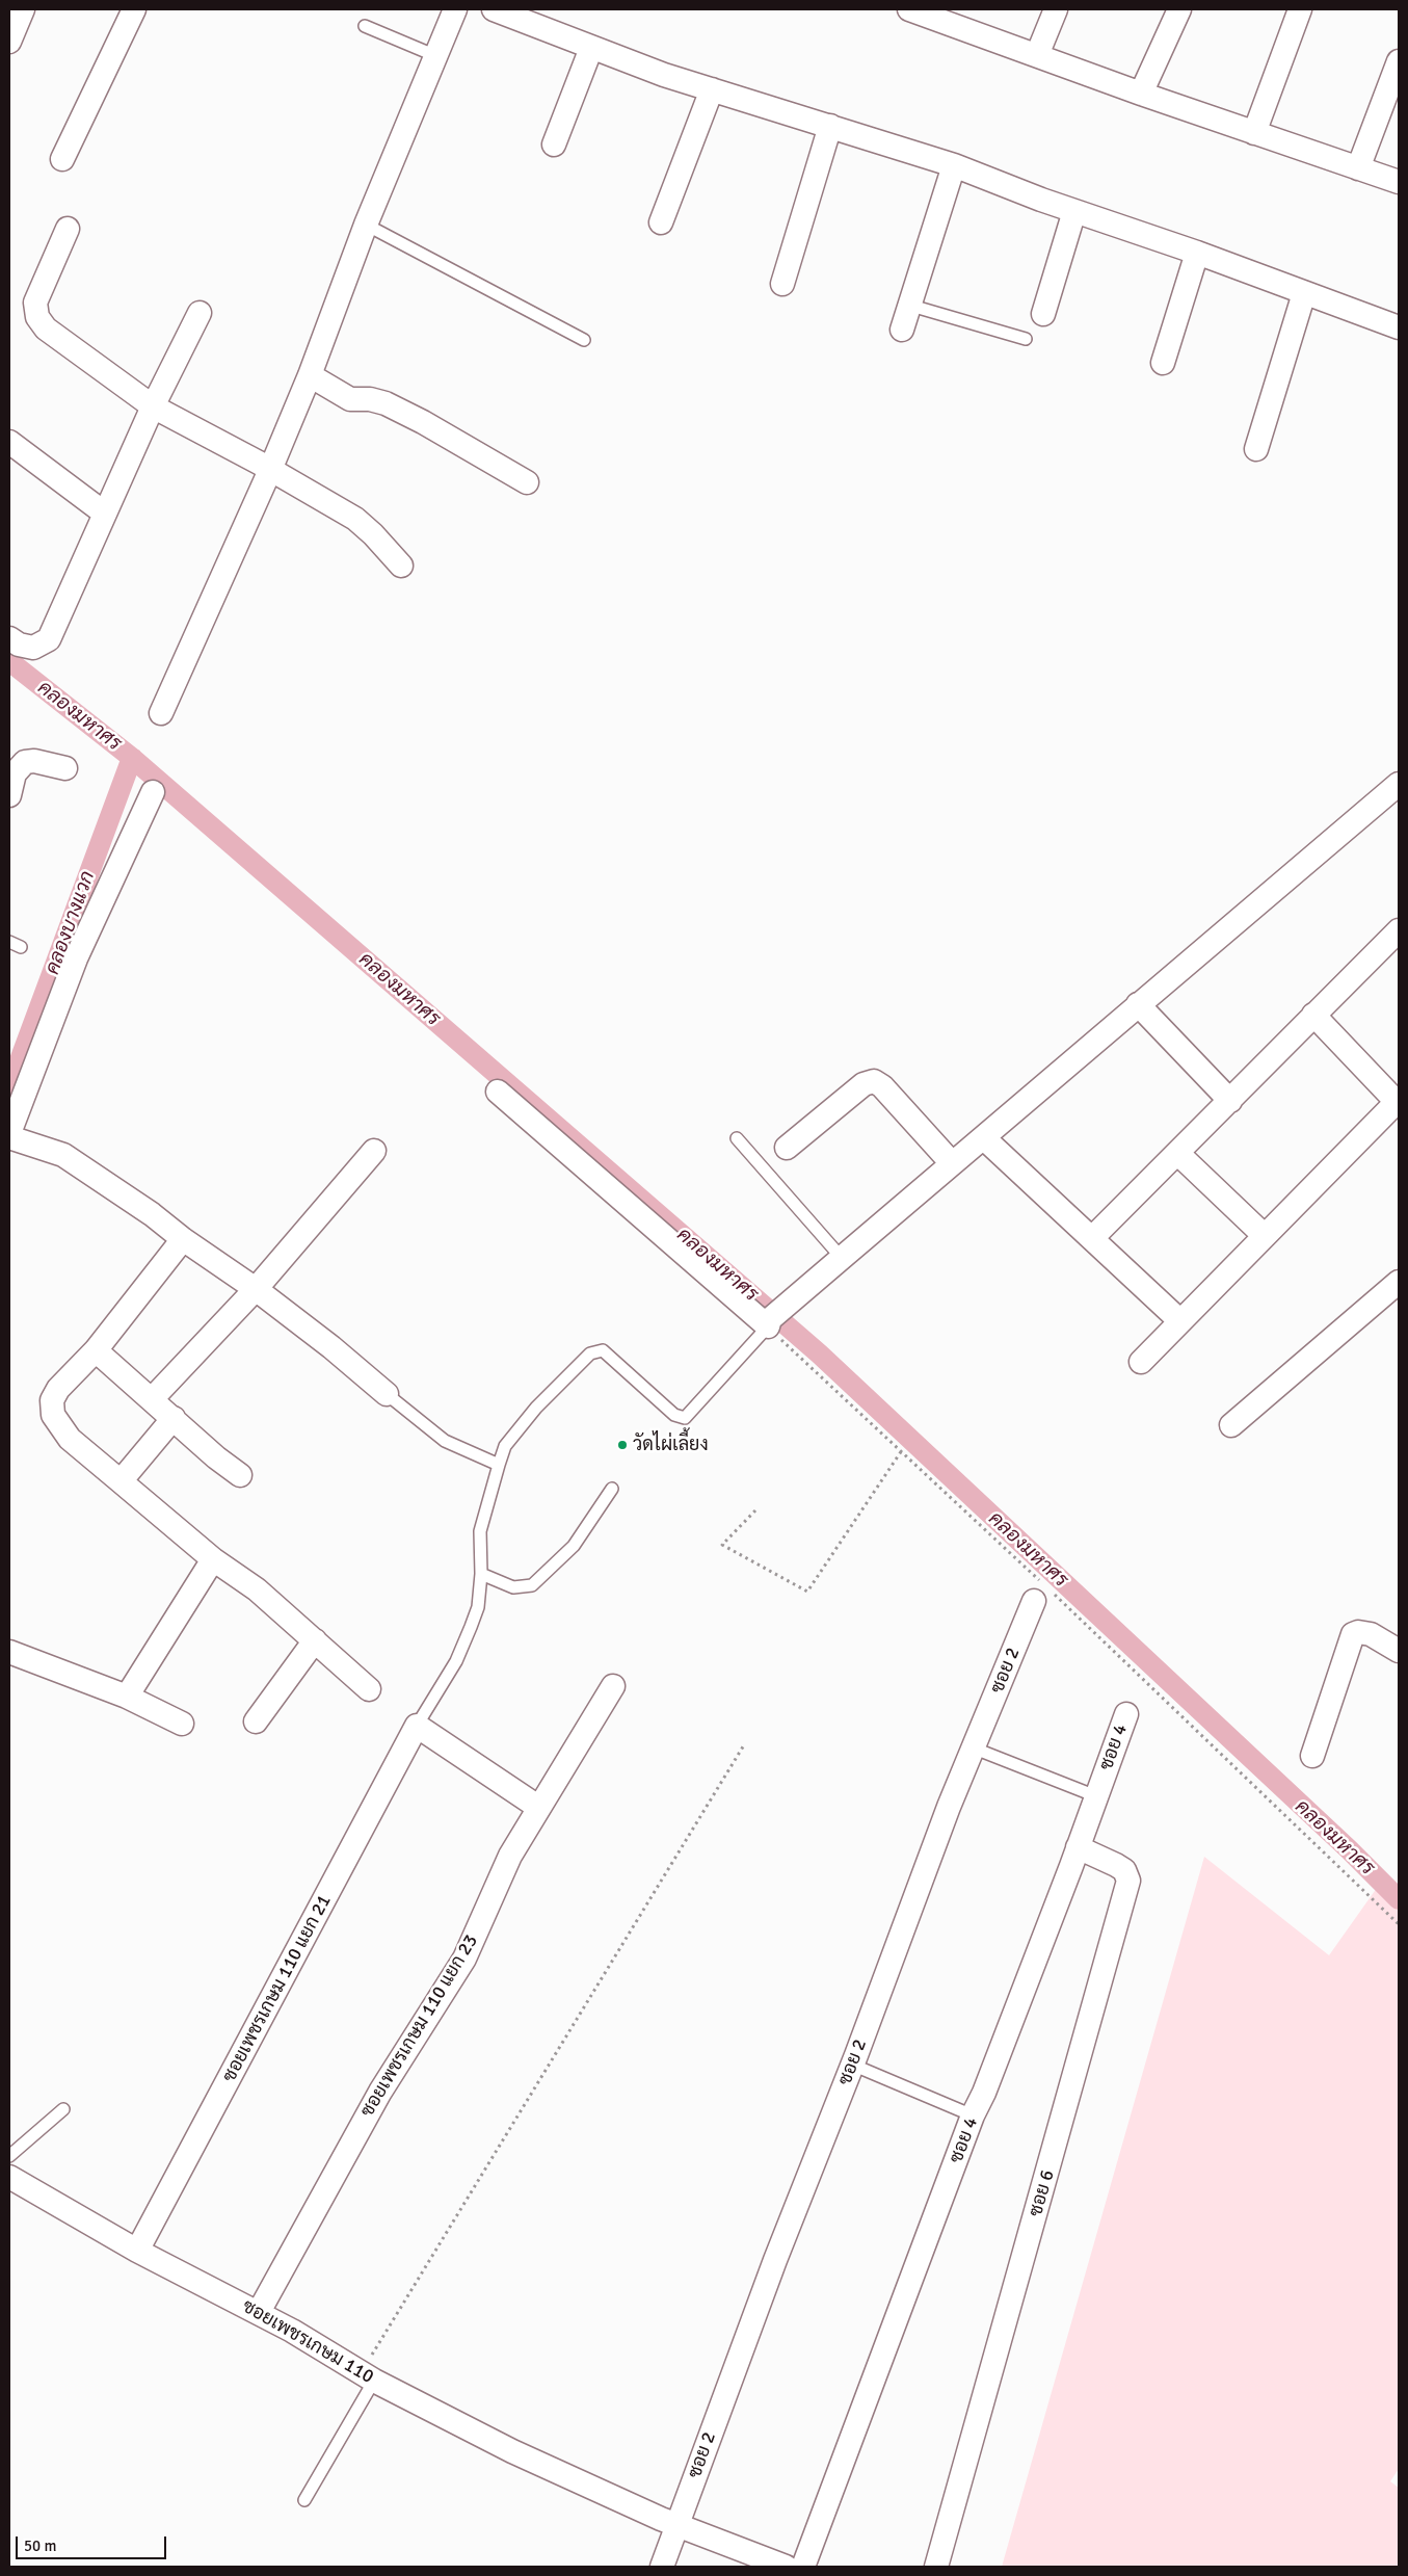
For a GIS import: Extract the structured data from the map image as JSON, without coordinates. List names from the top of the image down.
{
  "streets": {
    "street": [
      "ซอย 2",
      "ซอย 4",
      "ซอยเพชรเกษม 110 แยก 21",
      "ซอยเพชรเกษม 110 แยก 23",
      "ซอย 6",
      "ซอยเพชรเกษม 110"
    ]
  },
  "crossings": [
    ["ซอย 2", "ซอยเพชรเกษม 110"],
    ["ซอย 4", "ซอย 6"],
    ["ซอยเพชรเกษม 110 แยก 21", "ซอยเพชรเกษม 110"],
    ["ซอยเพชรเกษม 110 แยก 23", "ซอยเพชรเกษม 110"]
  ],
  "water": ["คลองมหาศร", "คลองบางแวก"],
  "places": ["วัดไผ่เลี้ยง"],
  "scale_bar": "50 m"
}
